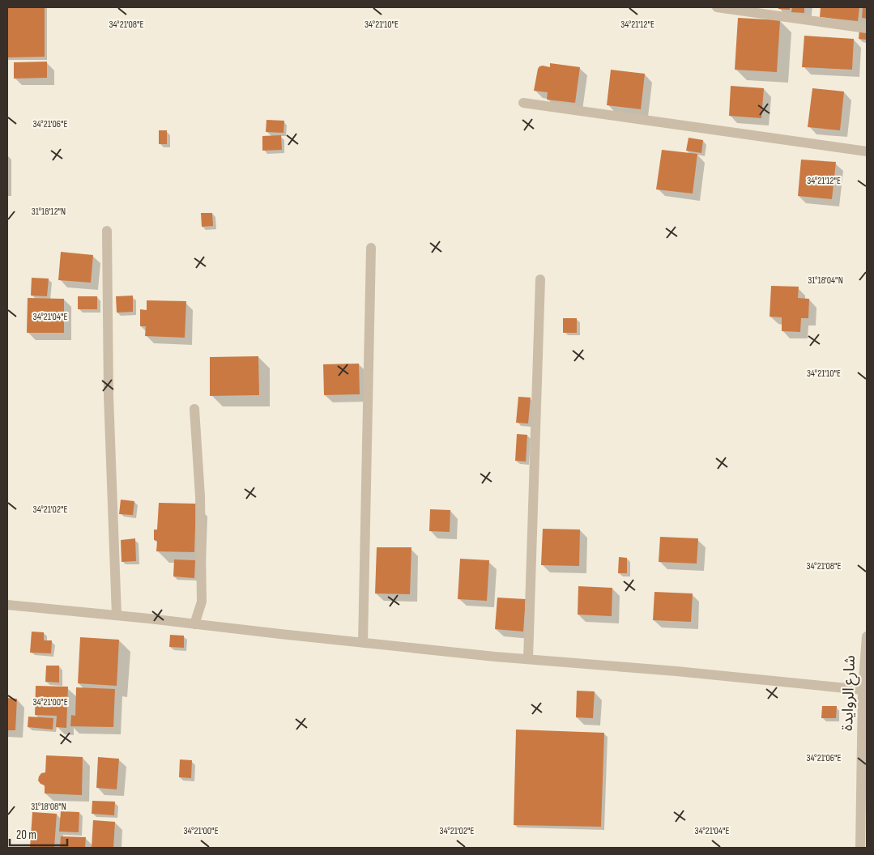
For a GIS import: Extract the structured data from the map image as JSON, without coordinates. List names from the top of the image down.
{
  "streets": {
    "street": ["شارع الروايدة"]
  },
  "scale_bar": "20 m",
  "coordinates": [
    "34°21'08\"E",
    "34°21'10\"E",
    "34°21'12\"E",
    "34°21'06\"E",
    "31°18'12\"N",
    "31°18'04\"N",
    "34°21'04\"E",
    "34°21'02\"E",
    "34°21'00\"E",
    "31°18'08\"N"
  ]
}
